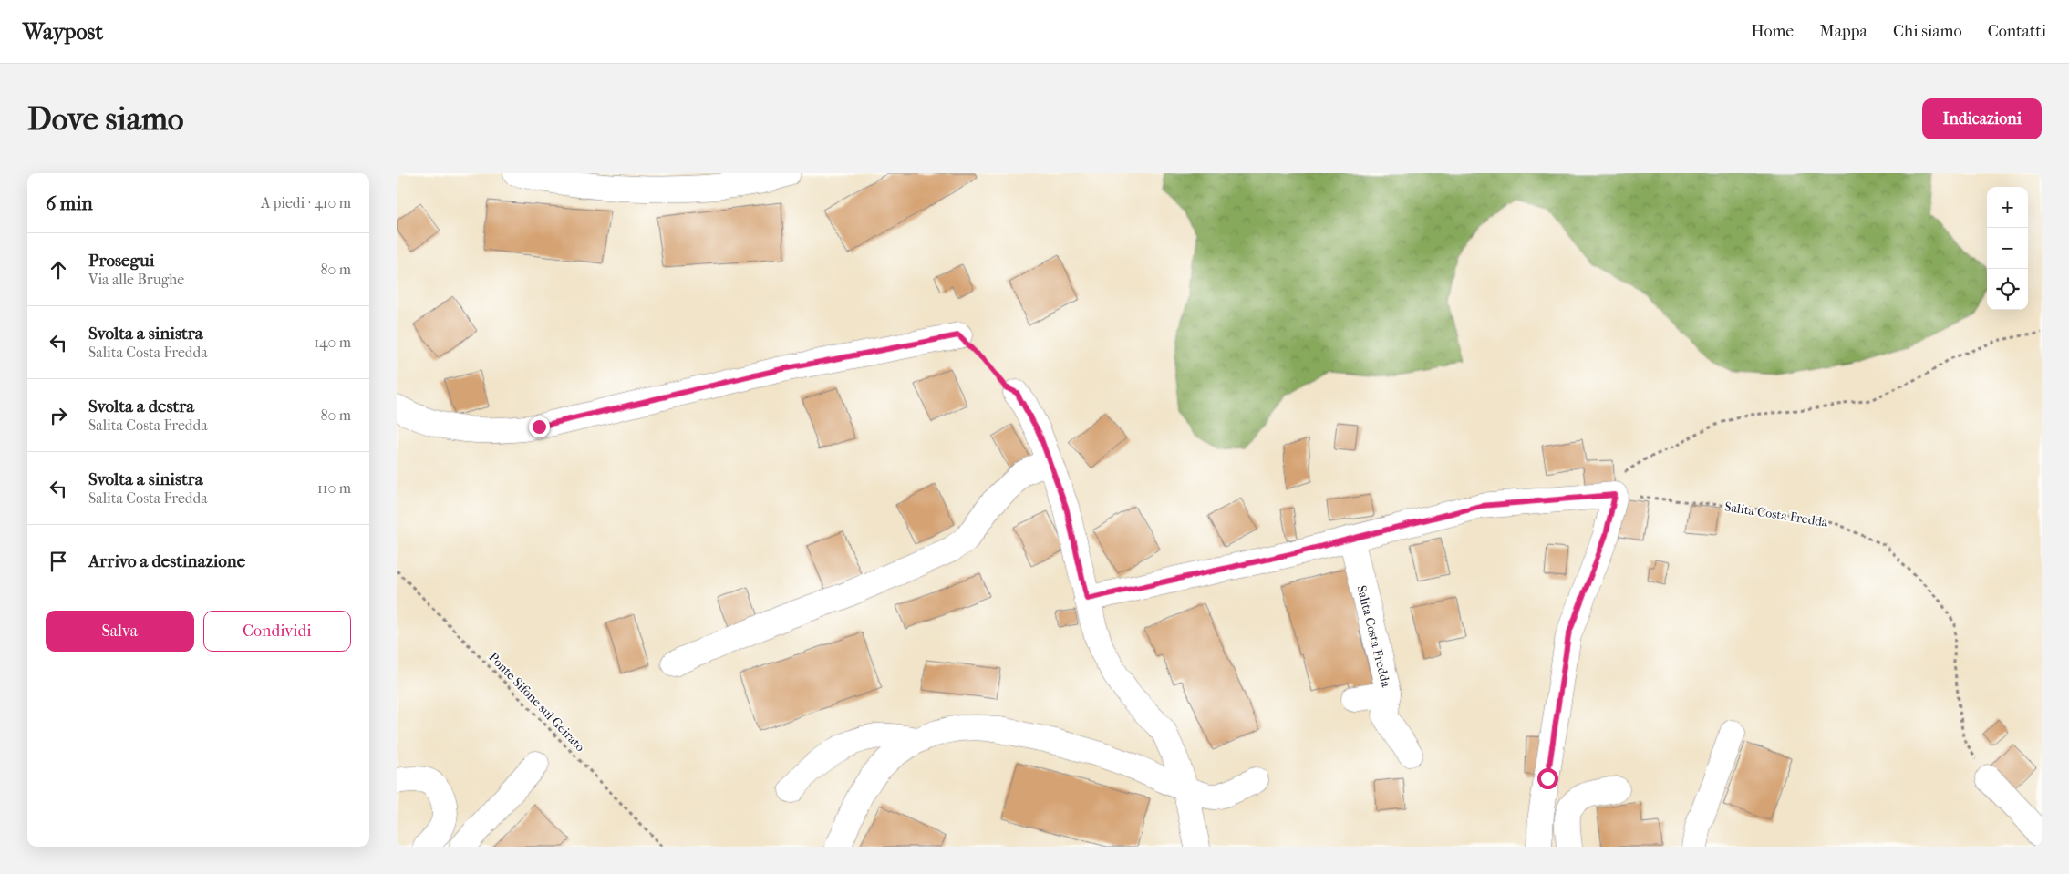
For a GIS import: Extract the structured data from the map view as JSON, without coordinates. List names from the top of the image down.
{
  "streets": {
    "street": ["Salita Costa Fredda"],
    "path": ["Ponte Sifone sul Geirato"]
  },
  "page": {
    "header": "Waypost",
    "nav": [
      "Home",
      "Mappa",
      "Chi siamo",
      "Contatti"
    ],
    "buttons": [
      "Indicazioni",
      ["Salva", "Condividi"]
    ],
    "title": "Dove siamo",
    "heading": ["6 min", "A piedi · 410 m"],
    "map_buttons": ["+", "−"],
    "list": [
      ["Prosegui", "Via alle Brughe", "80 m"],
      ["Svolta a sinistra", "Salita Costa Fredda", "140 m"],
      ["Svolta a destra", "Salita Costa Fredda", "80 m"],
      ["Svolta a sinistra", "Salita Costa Fredda", "110 m"],
      "Arrivo a destinazione"
    ]
  }
}
